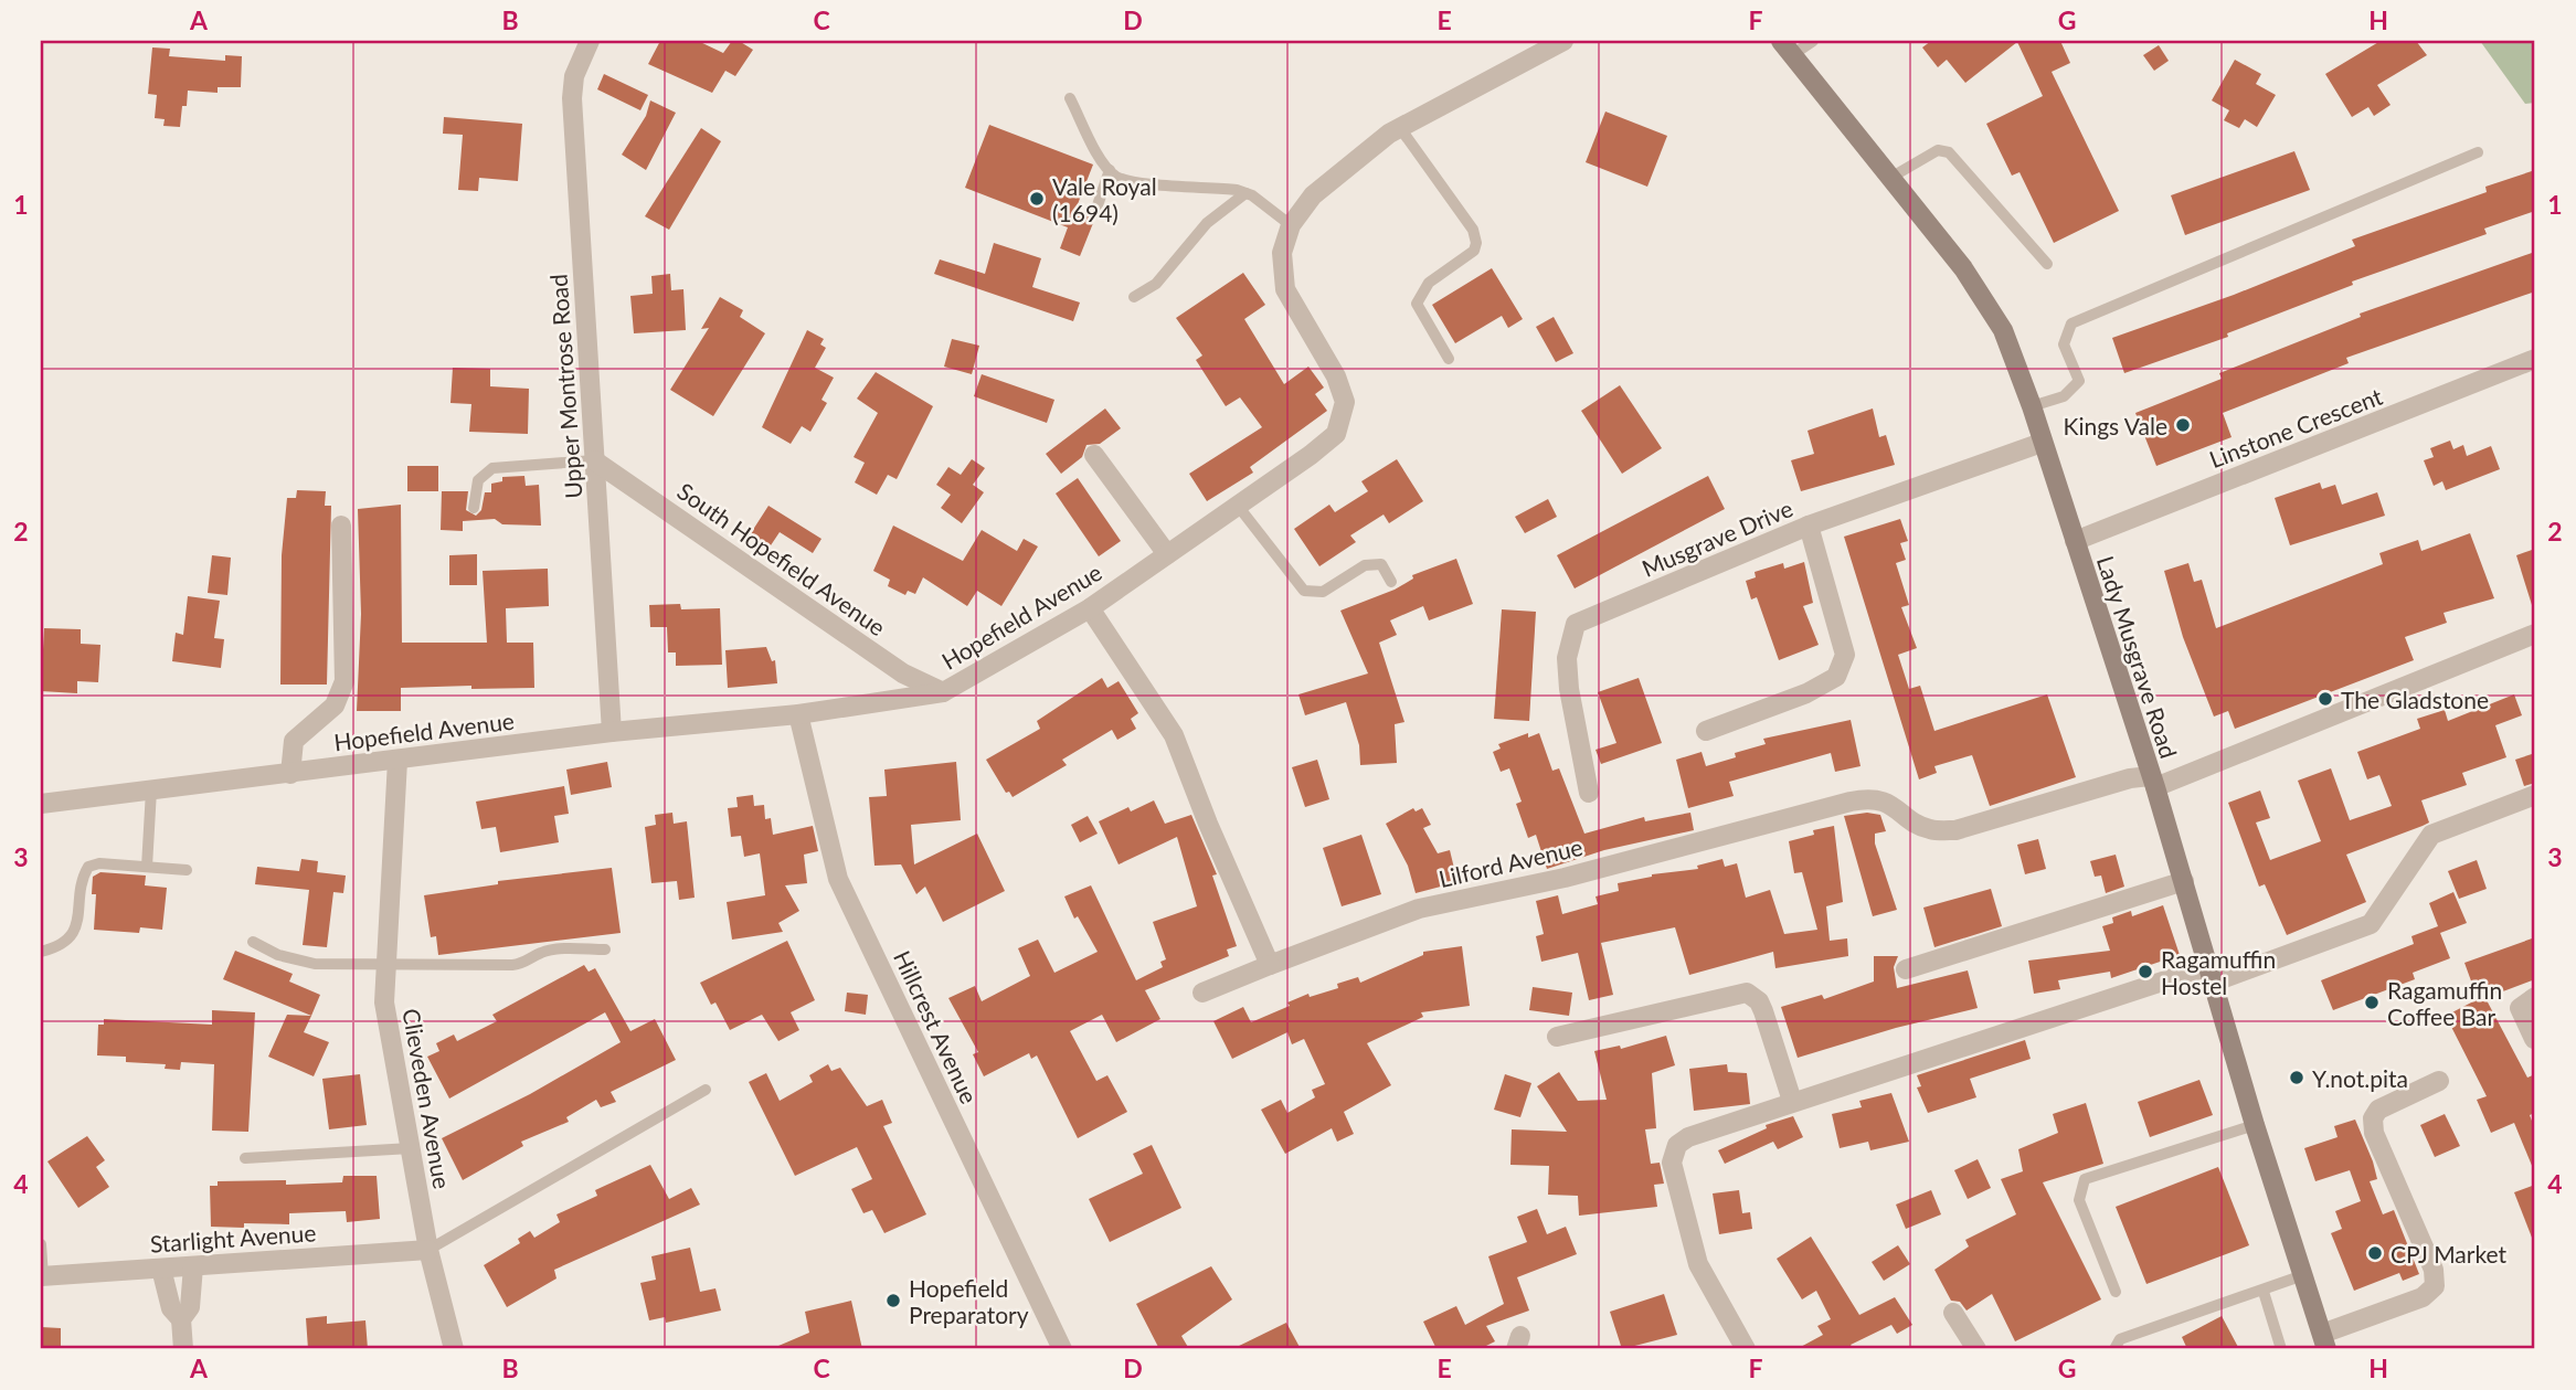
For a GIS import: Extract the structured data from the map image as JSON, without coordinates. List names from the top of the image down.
{
  "streets": {
    "main road": ["Lady Musgrave Road"],
    "street": [
      "Upper Montrose Road",
      "Linstone Crescent",
      "Musgrave Drive",
      "South Hopefield Avenue",
      "Hopefield Avenue",
      "Lilford Avenue",
      "Hillcrest Avenue",
      "Clieveden Avenue",
      "Starlight Avenue"
    ]
  },
  "crossings": [
    ["Upper Montrose Road", "South Hopefield Avenue"],
    ["Upper Montrose Road", "Hopefield Avenue"],
    ["Linstone Crescent", "Lady Musgrave Road"],
    ["Musgrave Drive", "Lady Musgrave Road"],
    ["South Hopefield Avenue", "Hopefield Avenue"],
    ["Hopefield Avenue", "Hillcrest Avenue"],
    ["Hopefield Avenue", "Clieveden Avenue"],
    ["Lady Musgrave Road", "Lilford Avenue"],
    ["Clieveden Avenue", "Starlight Avenue"]
  ],
  "places": [
    "Vale Royal (1694)",
    "Kings Vale",
    "The Gladstone",
    "Ragamuffin Hostel",
    "Ragamuffin Coffee Bar",
    "Y.not.pita",
    "CPJ Market",
    "Hopefield Preparatory"
  ],
  "grid": {
    "columns": [
      "A",
      "B",
      "C",
      "D",
      "E",
      "F",
      "G",
      "H"
    ],
    "rows": [
      "1",
      "2",
      "3",
      "4"
    ]
  }
}
